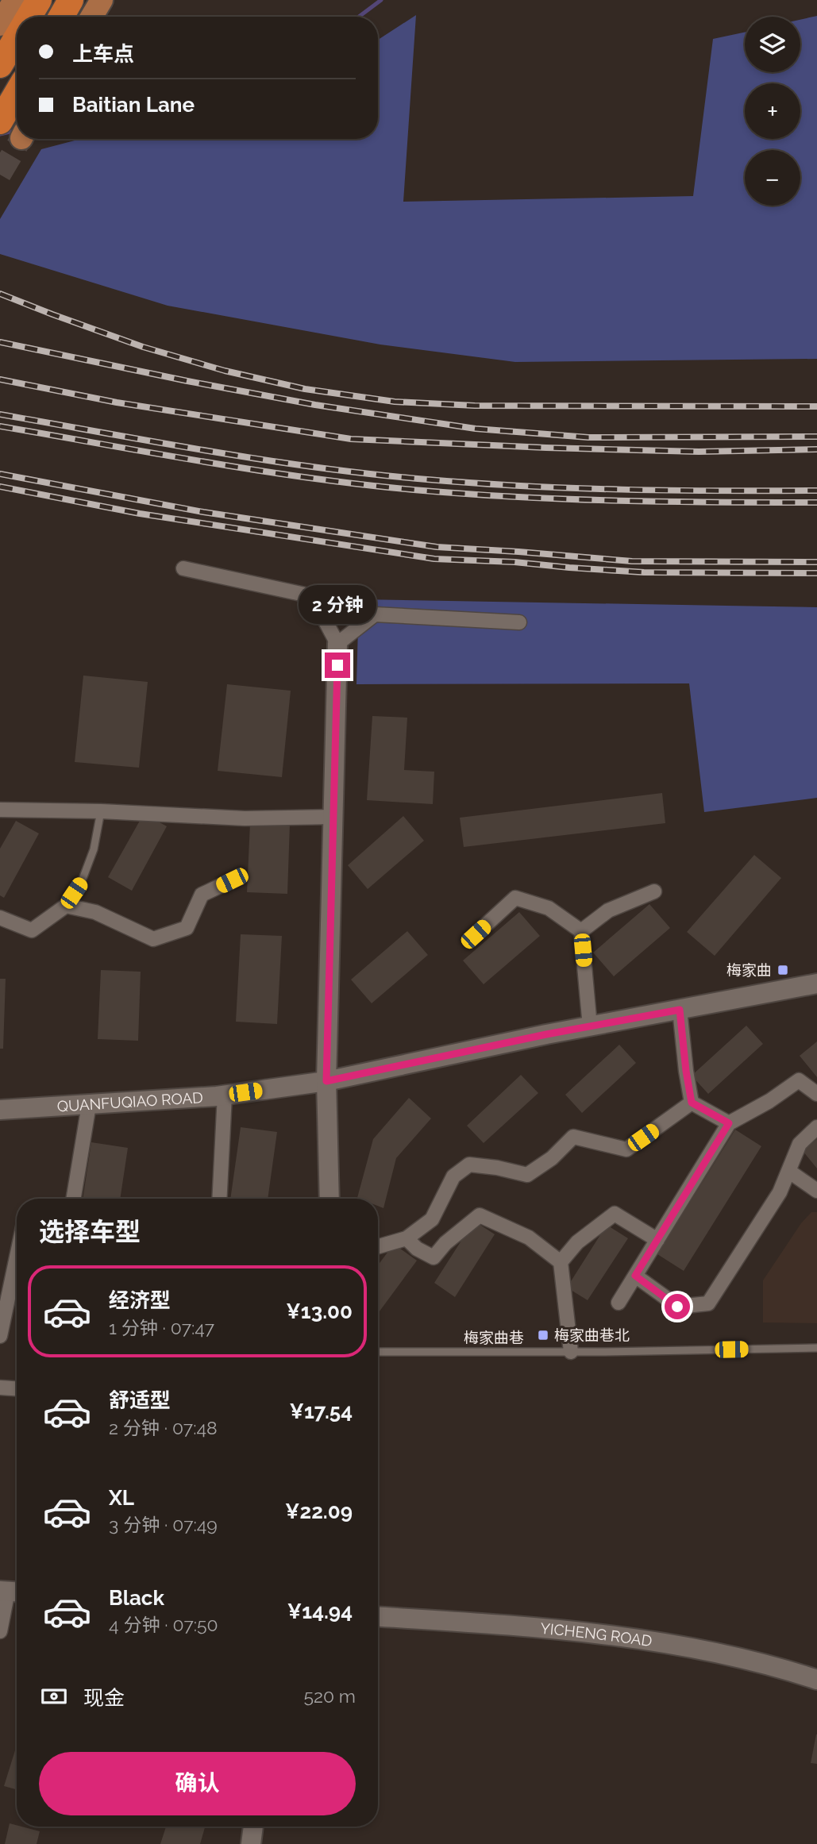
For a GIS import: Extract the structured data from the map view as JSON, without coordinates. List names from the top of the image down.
{
  "streets": {
    "street": ["QUANFUQIAO ROAD", "YICHENG ROAD"],
    "lane": ["梅家曲巷"]
  },
  "places": {
    "transit": ["梅家曲", "梅家曲巷北"]
  },
  "page": {
    "map_buttons": ["+", "−"],
    "banner": ["上车点", "Baitian Lane"],
    "bubble": "2 分钟",
    "heading": "选择车型",
    "list": [
      {
        "name": "经济型",
        "note": "1 分钟 · 07:47",
        "value": "¥13.00"
      },
      {
        "name": "舒适型",
        "note": "2 分钟 · 07:48",
        "value": "¥17.54"
      },
      {
        "name": "XL",
        "note": "3 分钟 · 07:49",
        "value": "¥22.09"
      },
      {
        "name": "Black",
        "note": "4 分钟 · 07:50",
        "value": "¥14.94"
      }
    ],
    "pay": ["现金", "520 m"],
    "buttons": "确认"
  }
}
